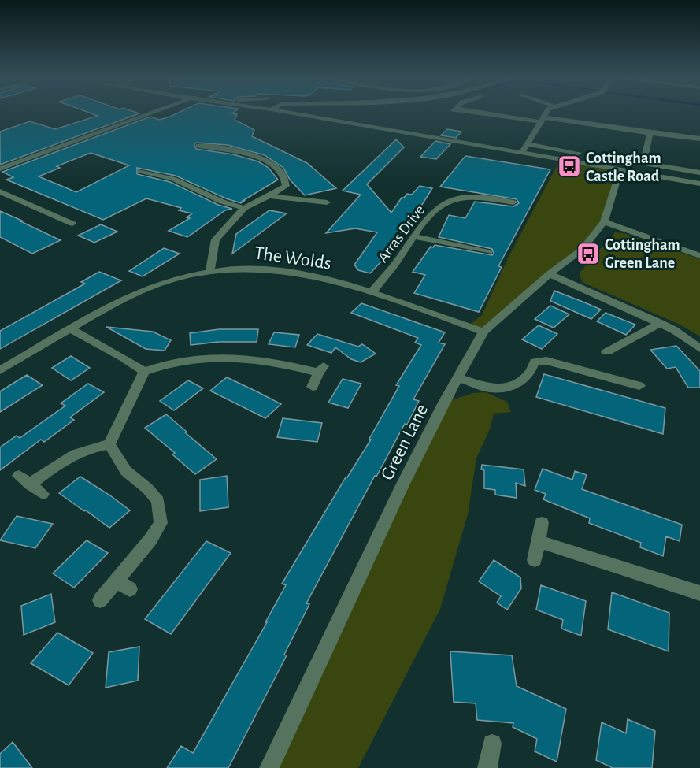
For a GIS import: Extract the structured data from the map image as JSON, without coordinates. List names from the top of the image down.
{
  "streets": {
    "street": ["Arras Drive", "The Wolds", "Green Lane"]
  },
  "crossings": [
    ["Arras Drive", "The Wolds"],
    ["The Wolds", "Green Lane"]
  ],
  "places": {
    "bus stop": ["Cottingham Castle Road", "Cottingham Green Lane"]
  }
}
